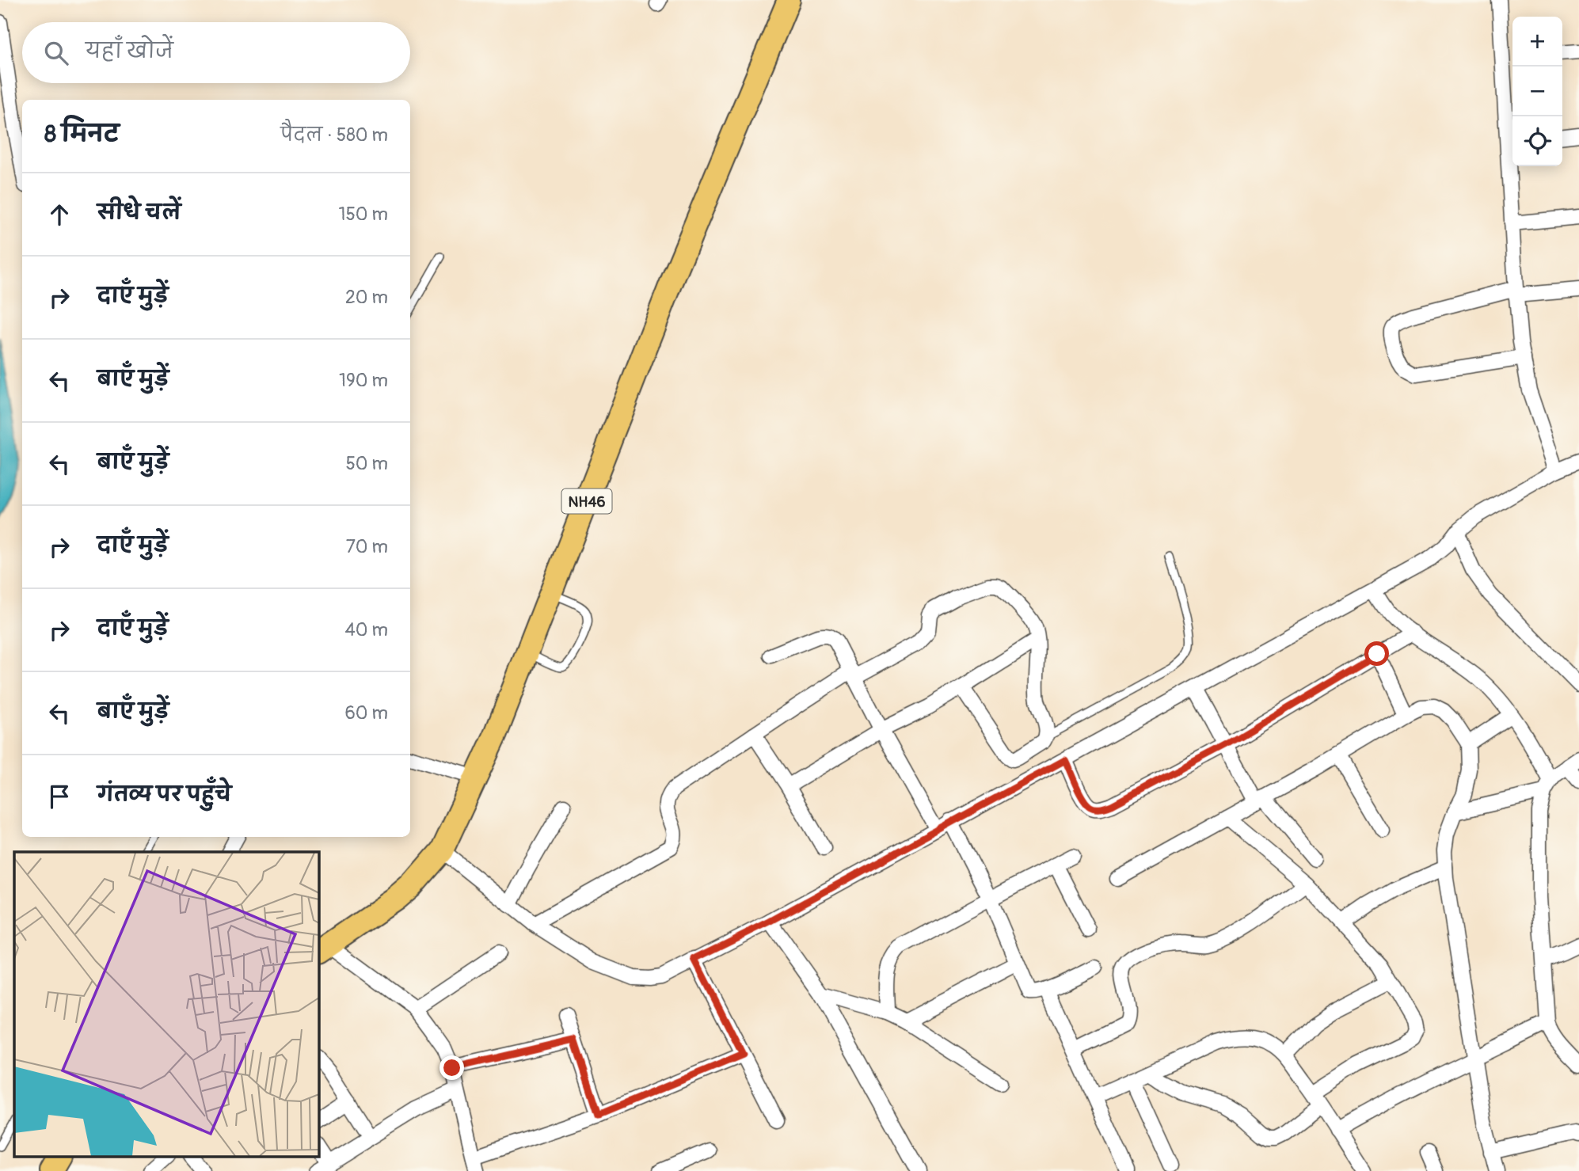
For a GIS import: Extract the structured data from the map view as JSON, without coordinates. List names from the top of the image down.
{
  "streets": {
    "highway": ["NH46"]
  },
  "page": {
    "map_buttons": ["+", "−"],
    "search": "यहाँ खोजें",
    "heading": ["8 मिनट", "पैदल · 580 m"],
    "list": [
      ["सीधे चलें", "150 m"],
      ["दाएँ मुड़ें", "20 m"],
      ["बाएँ मुड़ें", "190 m"],
      ["बाएँ मुड़ें", "50 m"],
      ["दाएँ मुड़ें", "70 m"],
      ["दाएँ मुड़ें", "40 m"],
      ["बाएँ मुड़ें", "60 m"],
      "गंतव्य पर पहुँचे"
    ]
  }
}
